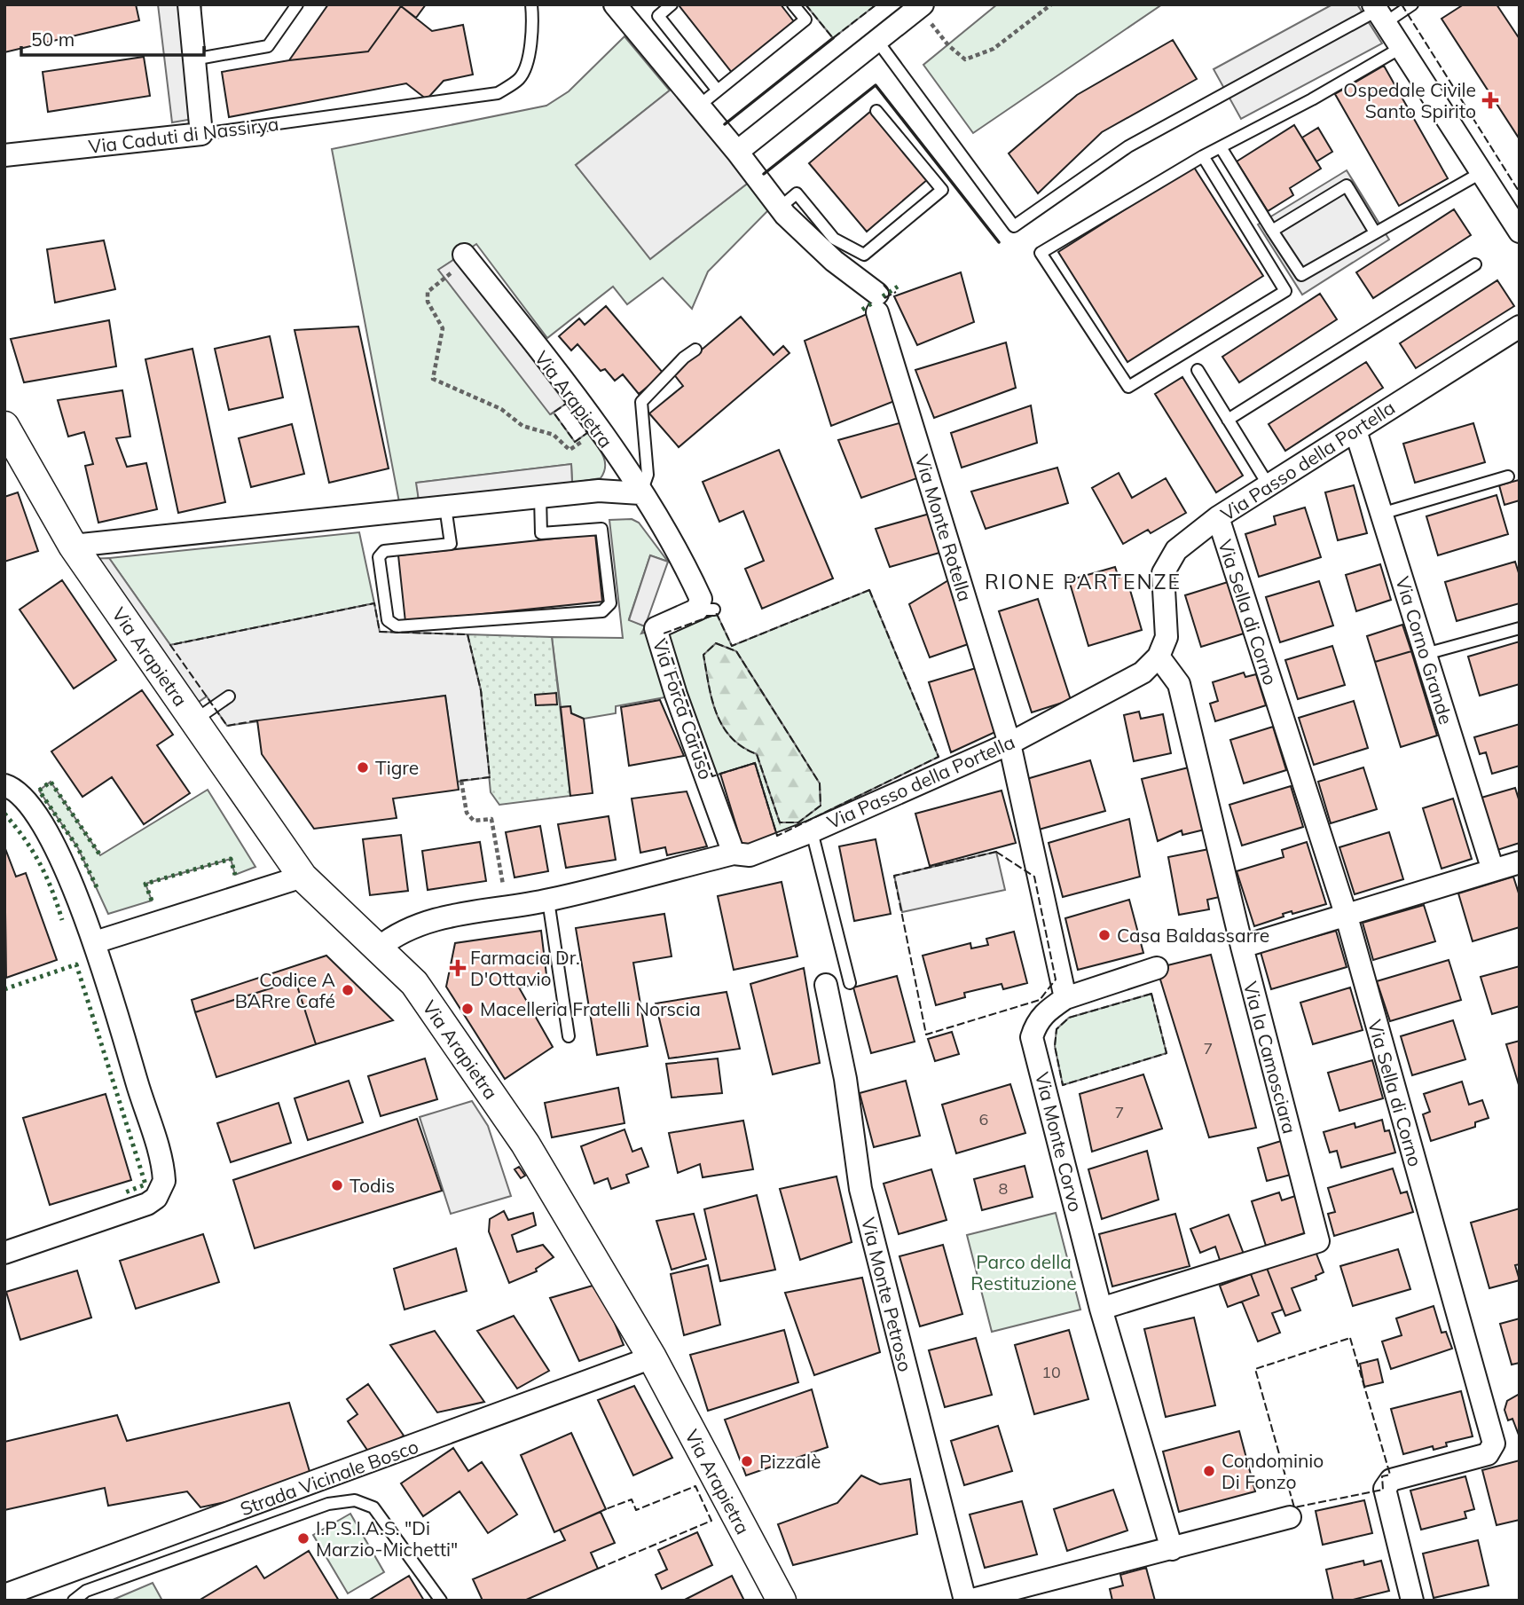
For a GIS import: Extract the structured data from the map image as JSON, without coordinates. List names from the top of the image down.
{
  "streets": {
    "street": [
      "Via Caduti di Nassirya",
      "Via Arapietra",
      "Via Passo della Portella",
      "Via Monte Rotella",
      "Via Sella di Corno",
      "Via Corno Grande",
      "Via Forca Caruso",
      "Via la Camosciara",
      "Via Monte Corvo",
      "Via Monte Petroso",
      "Strada Vicinale Bosco"
    ]
  },
  "crossings": [
    ["Via Arapietra", "Via Passo della Portella"],
    ["Via Arapietra", "Via Forca Caruso"],
    ["Via Arapietra", "Strada Vicinale Bosco"],
    ["Via Passo della Portella", "Via Monte Rotella"],
    ["Via Passo della Portella", "Via Sella di Corno"],
    ["Via Passo della Portella", "Via Corno Grande"],
    ["Via Passo della Portella", "Via Forca Caruso"],
    ["Via Passo della Portella", "Via la Camosciara"],
    ["Via la Camosciara", "Via Monte Corvo"],
    ["Via Monte Corvo", "Via Monte Petroso"]
  ],
  "districts": ["RIONE PARTENZE"],
  "parks": ["Parco della Restituzione"],
  "places": {
    "health": ["Ospedale Civile Santo Spirito", "Farmacia Dr. D'Ottavio"],
    "other": [
      "Tigre",
      "Casa Baldassarre",
      "Codice A BARre Café",
      "Macelleria Fratelli Norscia",
      "Todis",
      "Pizzalè",
      "Condominio Di Fonzo",
      "I.P.S.I.A.S. \"Di Marzio-Michetti\""
    ]
  },
  "house_numbers": [
    "7",
    "7",
    "6",
    "8",
    "10"
  ],
  "scale_bar": "50 m"
}
